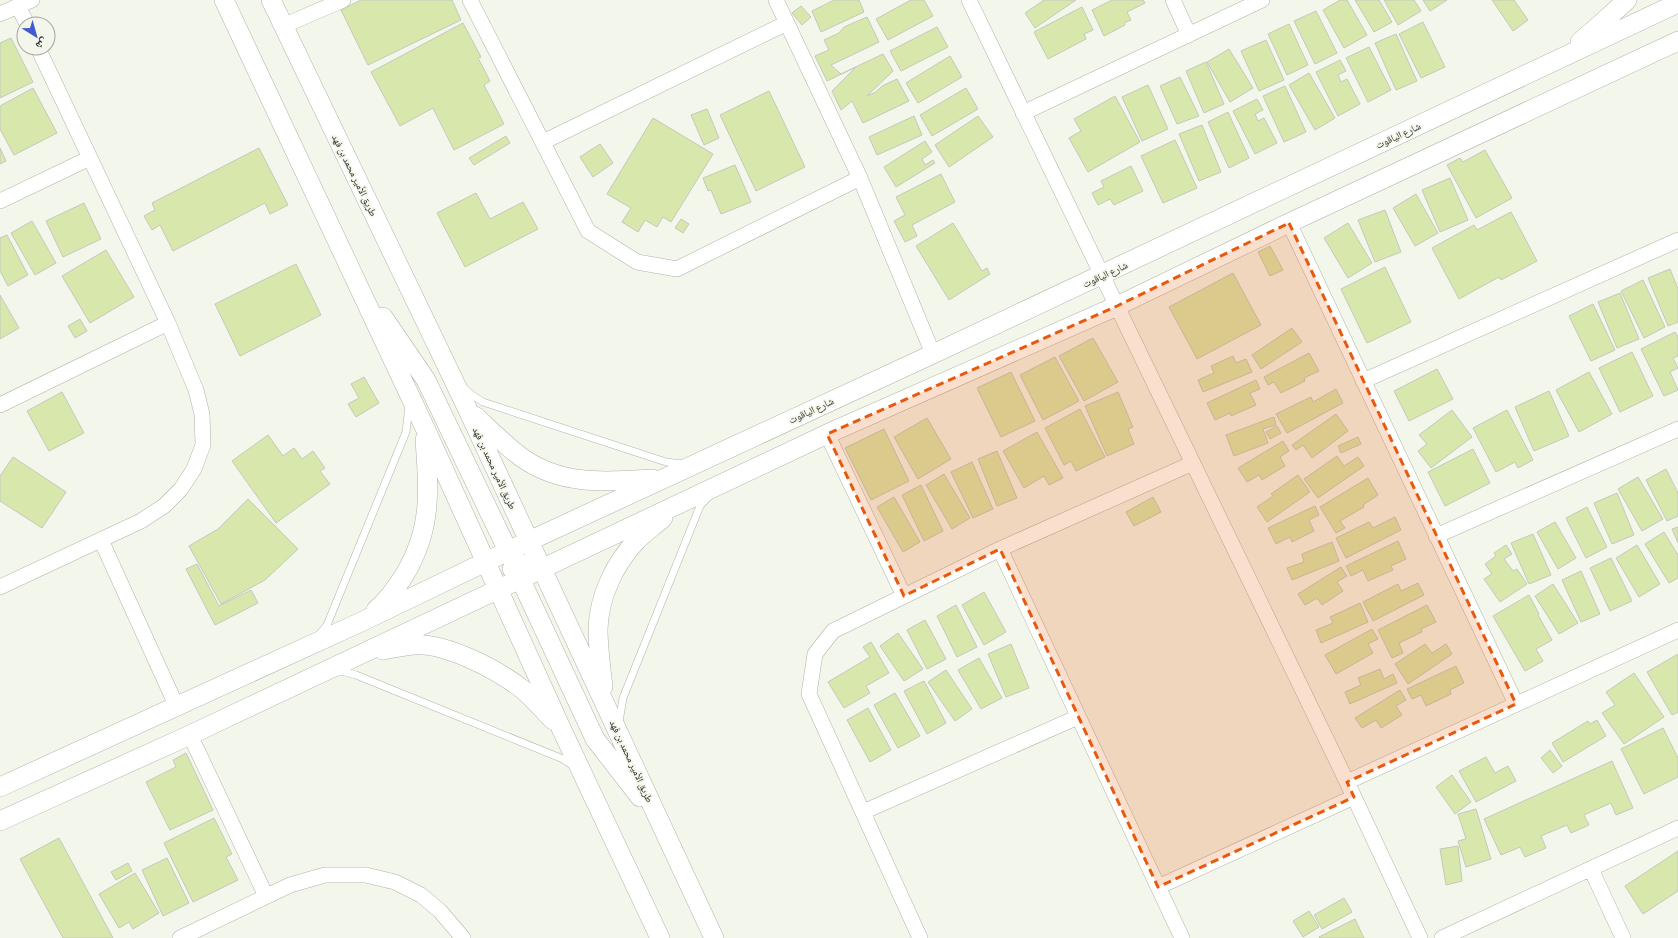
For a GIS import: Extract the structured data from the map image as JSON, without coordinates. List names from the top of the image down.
{
  "streets": {
    "street": ["شارع الياقوت", "طريق الأمير محمد بن فهد"]
  },
  "crossings": [
    ["شارع الياقوت", "طريق الأمير محمد بن فهد"]
  ],
  "north": "bottom right"
}
